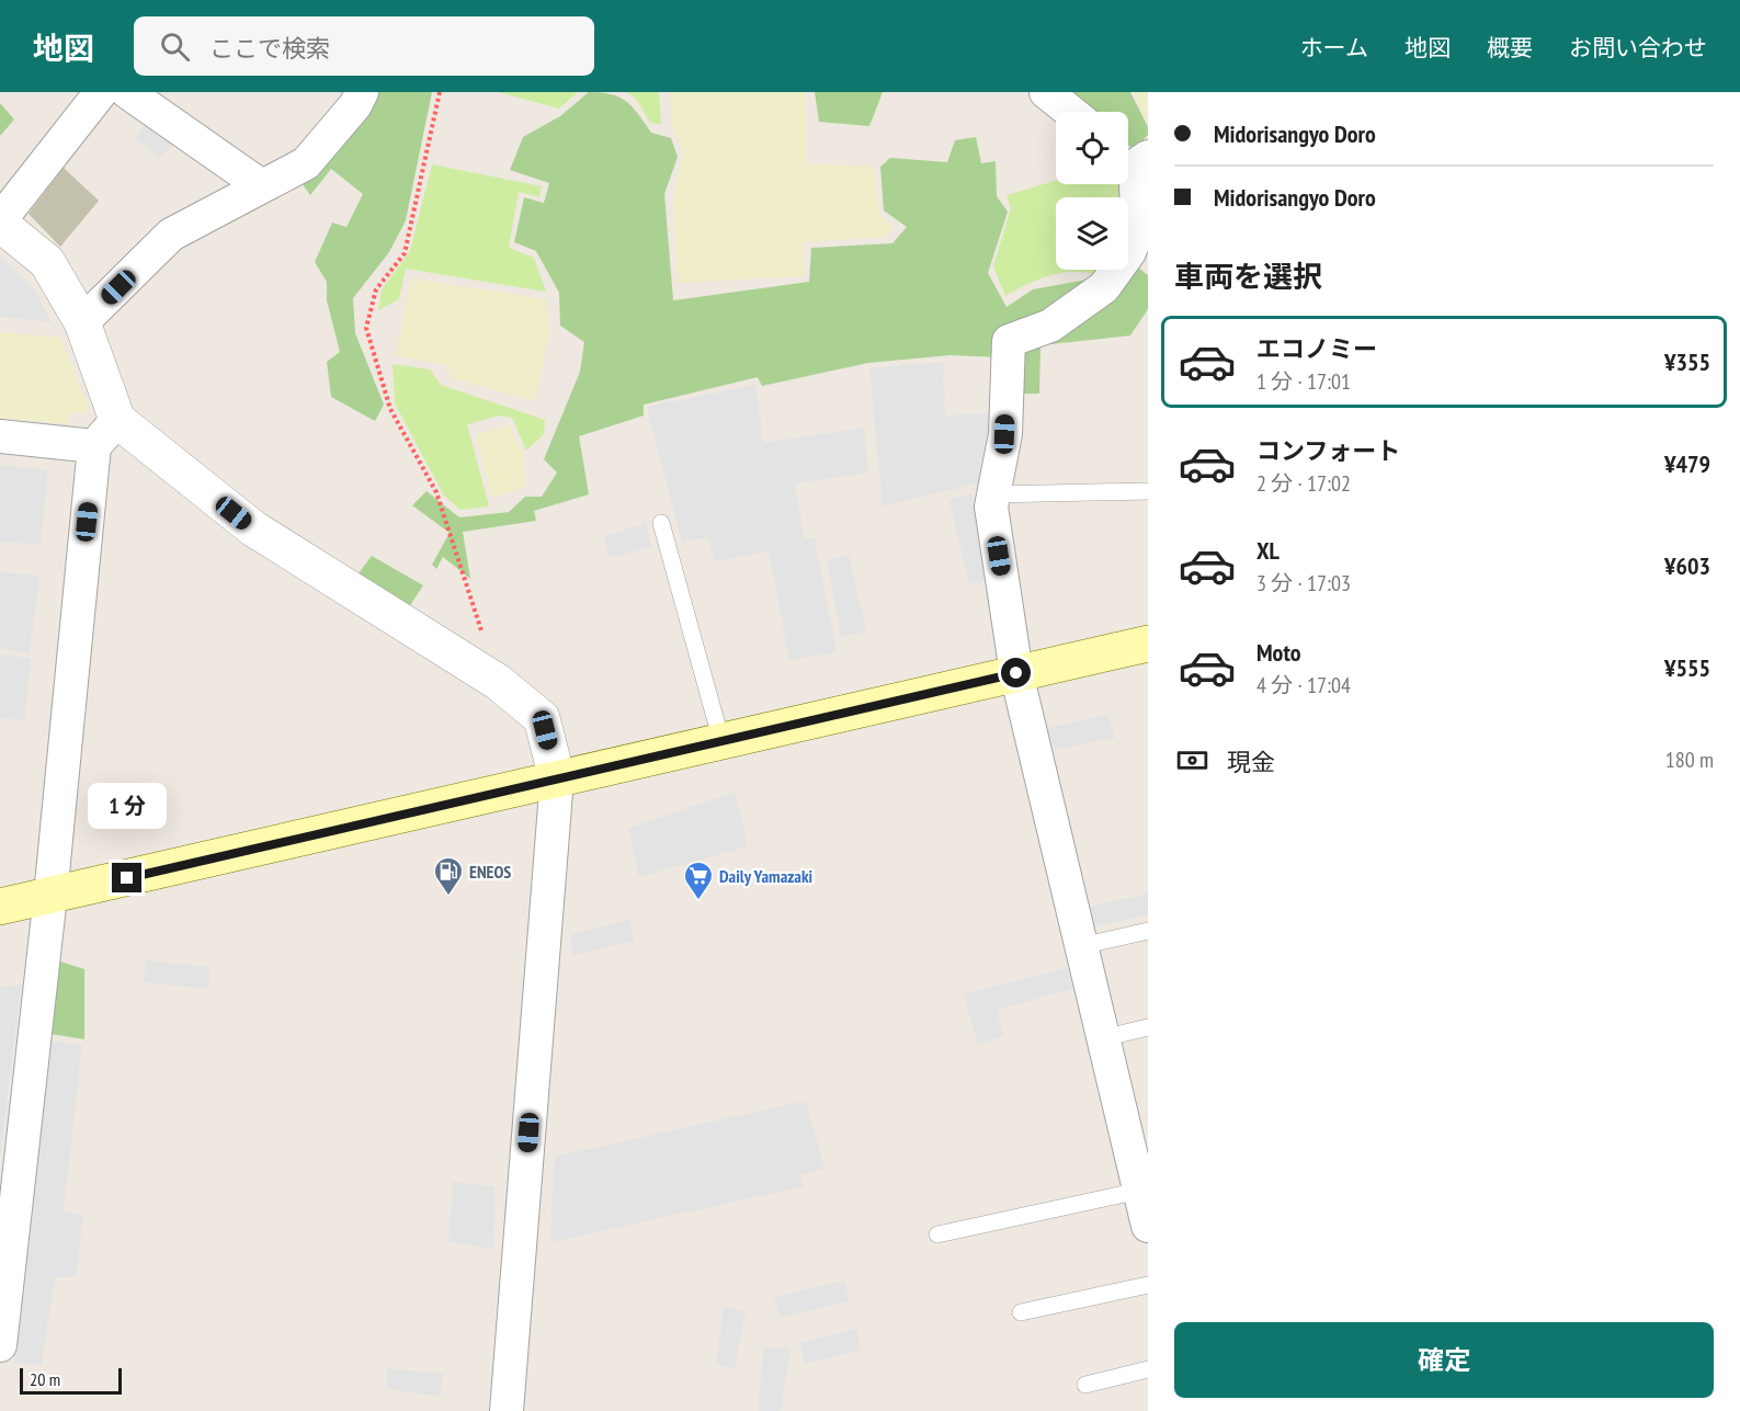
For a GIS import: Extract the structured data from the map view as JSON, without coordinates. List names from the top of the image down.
{
  "places": {
    "fuel station": ["ENEOS"],
    "supermarket": ["Daily Yamazaki"]
  },
  "scale_bar": "20 m",
  "page": {
    "header": "地図",
    "search": "ここで検索",
    "nav": [
      "ホーム",
      "地図",
      "概要",
      "お問い合わせ"
    ],
    "banner": ["Midorisangyo Doro", "Midorisangyo Doro"],
    "heading": "車両を選択",
    "list": [
      {
        "name": "エコノミー",
        "note": "1 分 · 17:01",
        "value": "¥355"
      },
      {
        "name": "コンフォート",
        "note": "2 分 · 17:02",
        "value": "¥479"
      },
      {
        "name": "XL",
        "note": "3 分 · 17:03",
        "value": "¥603"
      },
      {
        "name": "Moto",
        "note": "4 分 · 17:04",
        "value": "¥555"
      }
    ],
    "pay": ["現金", "180 m"],
    "bubble": "1 分",
    "buttons": "確定",
    "scale": "20 m"
  }
}
